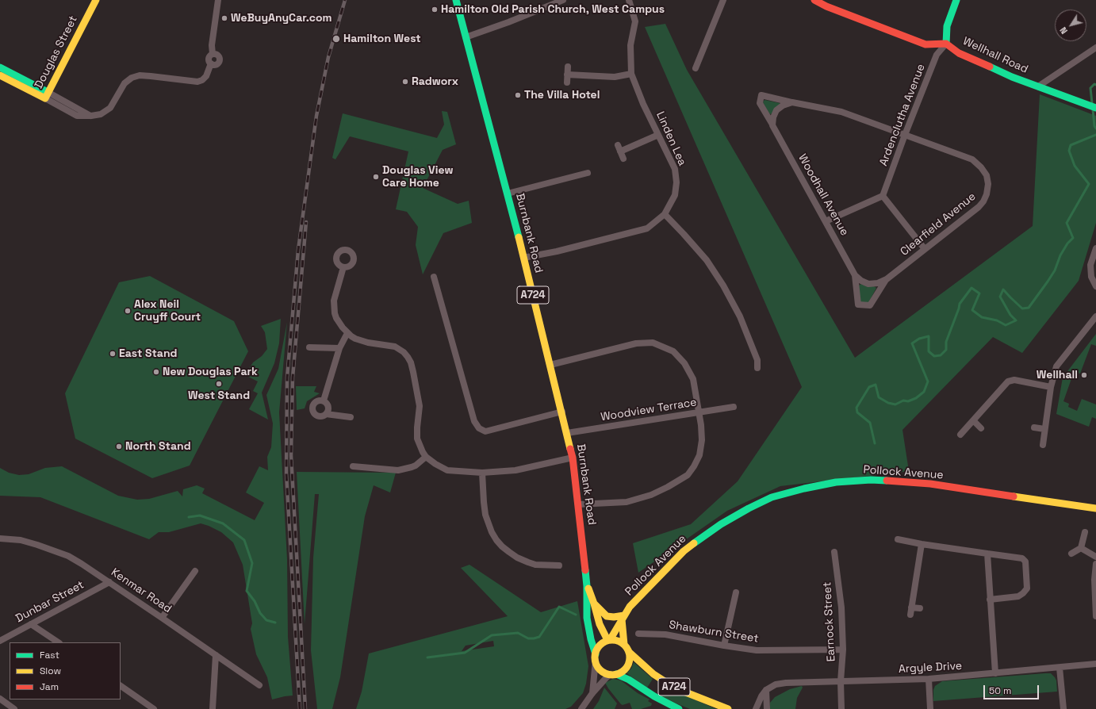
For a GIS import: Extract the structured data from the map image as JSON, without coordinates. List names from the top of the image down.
{
  "streets": {
    "main road": [
      "Douglas Street",
      "Wellhall Road",
      "Burnbank Road",
      "A724",
      "Pollock Avenue"
    ],
    "street": [
      "Ardenclutha Avenue",
      "Linden Lea",
      "Woodhall Avenue",
      "Clearfield Avenue",
      "Woodview Terrace",
      "Kenmar Road",
      "Dunbar Street",
      "Earnock Street",
      "Shawburn Street",
      "Argyle Drive"
    ]
  },
  "crossings": [
    ["Wellhall Road", "Ardenclutha Avenue"],
    ["Ardenclutha Avenue", "Clearfield Avenue"],
    ["Linden Lea", "Burnbank Road"],
    ["Woodhall Avenue", "Clearfield Avenue"],
    ["Burnbank Road", "A724"],
    ["Burnbank Road", "Woodview Terrace"],
    ["Burnbank Road", "Pollock Avenue"],
    ["A724", "Pollock Avenue"],
    ["Kenmar Road", "Dunbar Street"],
    ["Earnock Street", "Shawburn Street"],
    ["Earnock Street", "Argyle Drive"]
  ],
  "places": [
    "Hamilton Old Parish Church, West Campus",
    "WeBuyAnyCar.com",
    "Hamilton West",
    "Radworx",
    "The Villa Hotel",
    "Douglas View Care Home",
    "Alex Neil Cruyff Court",
    "East Stand",
    "New Douglas Park",
    "Wellhall",
    "West Stand",
    "North Stand"
  ],
  "legend": ["Fast", "Slow", "Jam"],
  "scale_bar": "50 m",
  "north": "bottom left"
}
